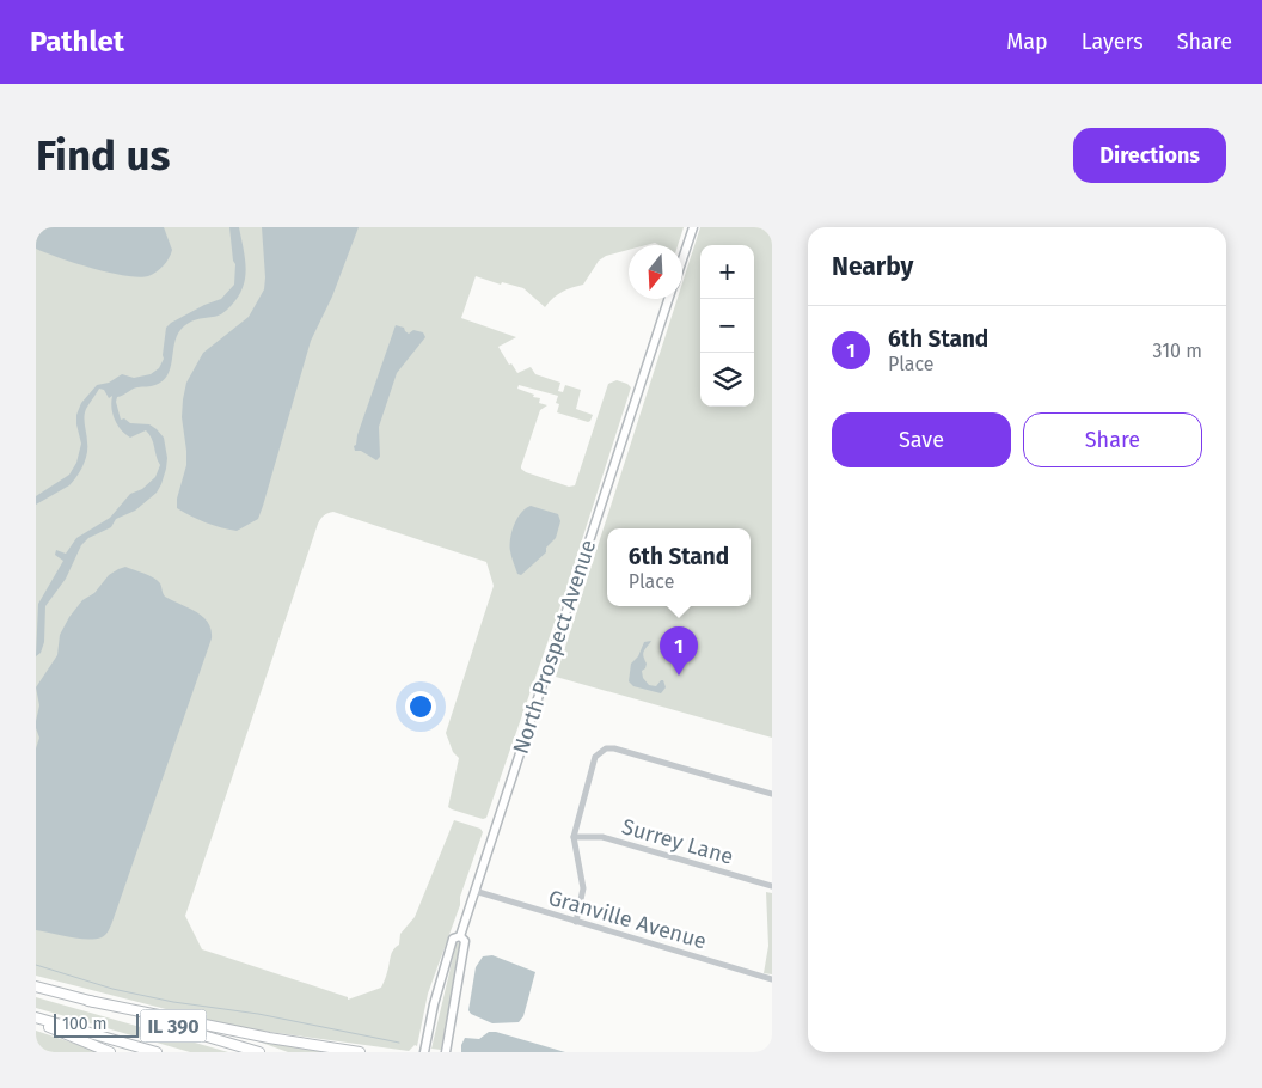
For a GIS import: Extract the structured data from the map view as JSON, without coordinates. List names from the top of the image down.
{
  "streets": {
    "highway": ["IL 390"],
    "main road": ["North Prospect Avenue"],
    "street": ["Surrey Lane", "Granville Avenue"]
  },
  "crossings": [
    ["North Prospect Avenue", "Granville Avenue"]
  ],
  "scale_bar": "100 m",
  "north": "bottom",
  "page": {
    "header": "Pathlet",
    "nav": ["Map", "Layers", "Share"],
    "buttons": [
      "Directions",
      ["Save", "Share"]
    ],
    "title": "Find us",
    "heading": "Nearby",
    "map_buttons": ["+", "−"],
    "list": [
      {
        "mark": "1",
        "name": "6th Stand",
        "note": "Place",
        "value": "310 m"
      }
    ],
    "popup": ["6th Stand", "Place"],
    "pins": "1",
    "scale": "100 m"
  }
}
